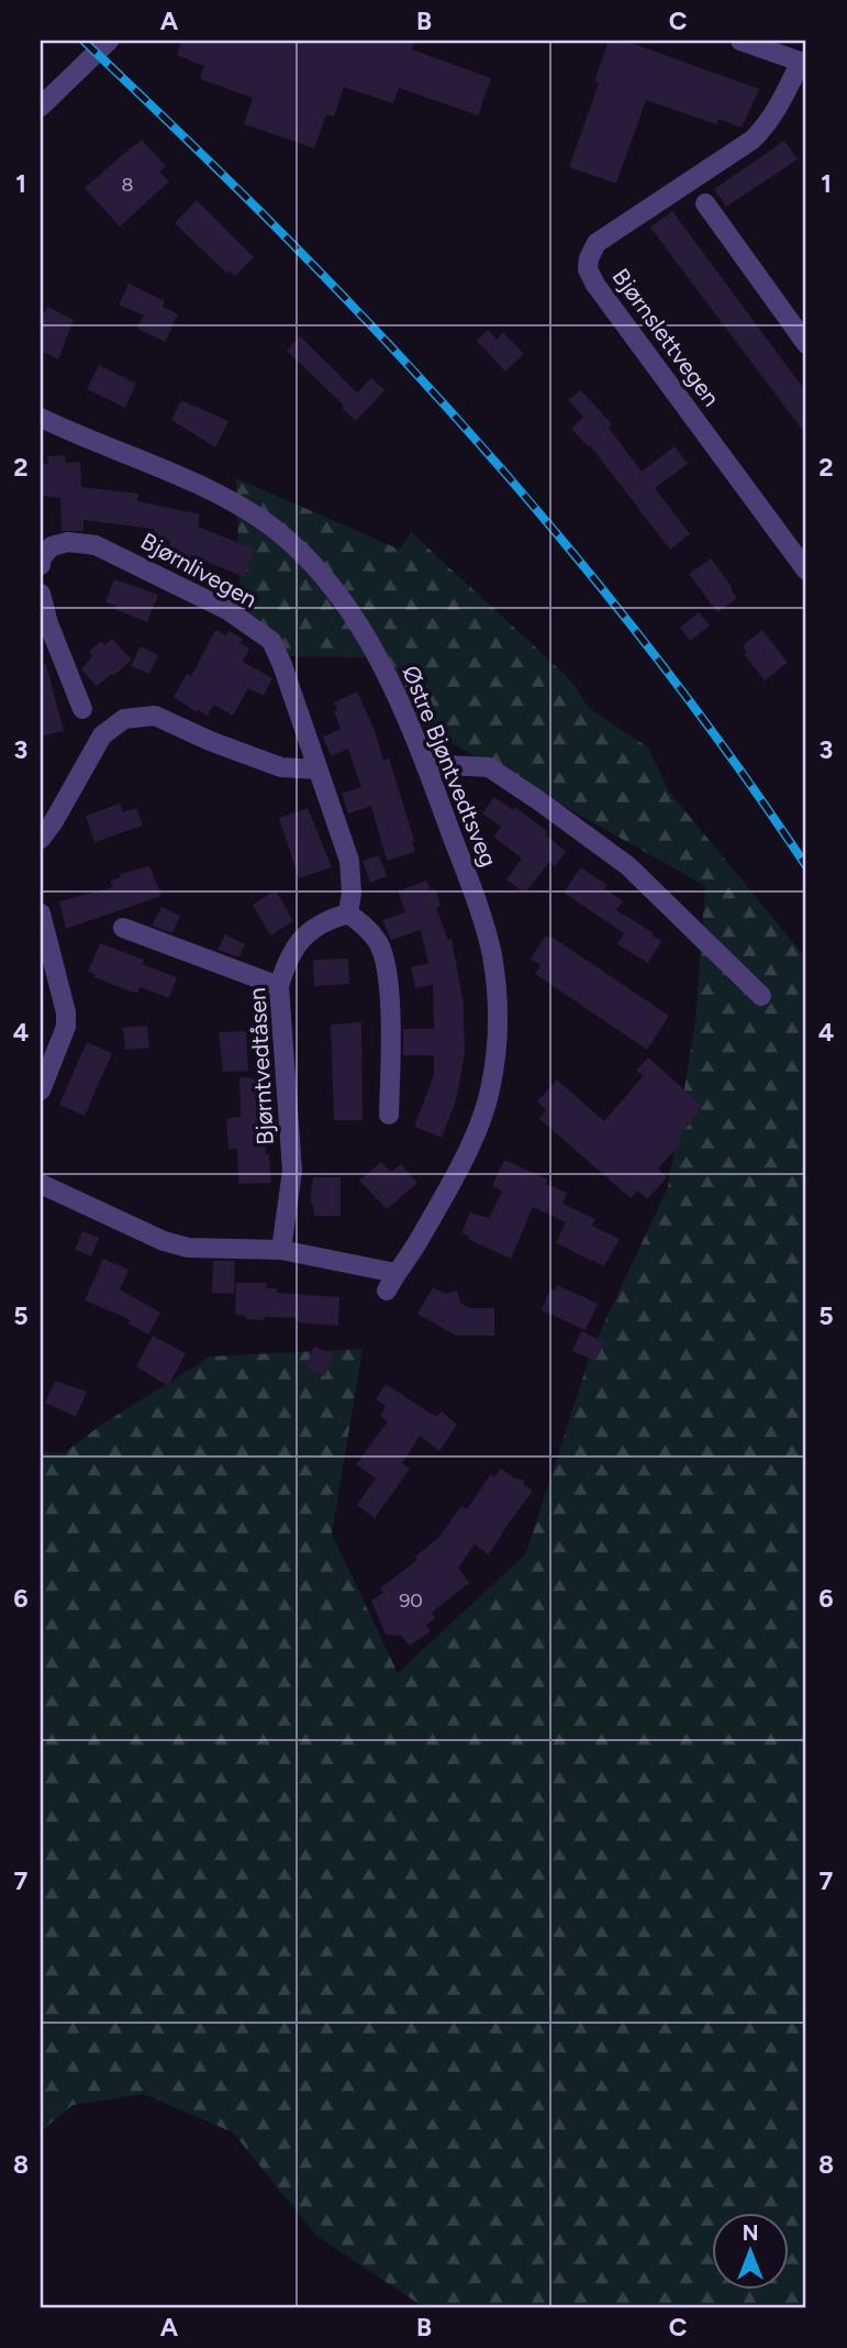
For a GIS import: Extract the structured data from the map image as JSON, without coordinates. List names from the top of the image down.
{
  "streets": {
    "street": [
      "Bjørnslettvegen",
      "Bjørnlivegen",
      "Østre Bjøntvedtsveg",
      "Bjørntvedtåsen"
    ]
  },
  "crossings": [
    ["Østre Bjøntvedtsveg", "Bjørntvedtåsen"]
  ],
  "house_numbers": ["8", "90"],
  "north": "top",
  "grid": {
    "columns": ["A", "B", "C"],
    "rows": [
      "1",
      "2",
      "3",
      "4",
      "5",
      "6",
      "7",
      "8"
    ]
  }
}
